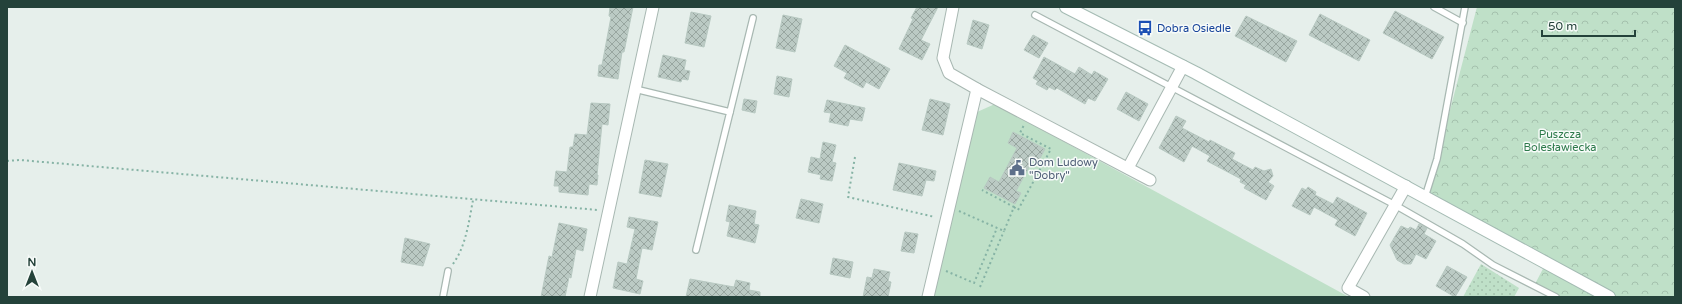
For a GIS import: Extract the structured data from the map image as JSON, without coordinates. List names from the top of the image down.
{
  "parks": ["Puszcza Bolesławiecka"],
  "places": {
    "bus stop": ["Dobra Osiedle"],
    "public building": ["Dom Ludowy \"Dobry\""]
  },
  "scale_bar": "50 m",
  "north": "top"
}
